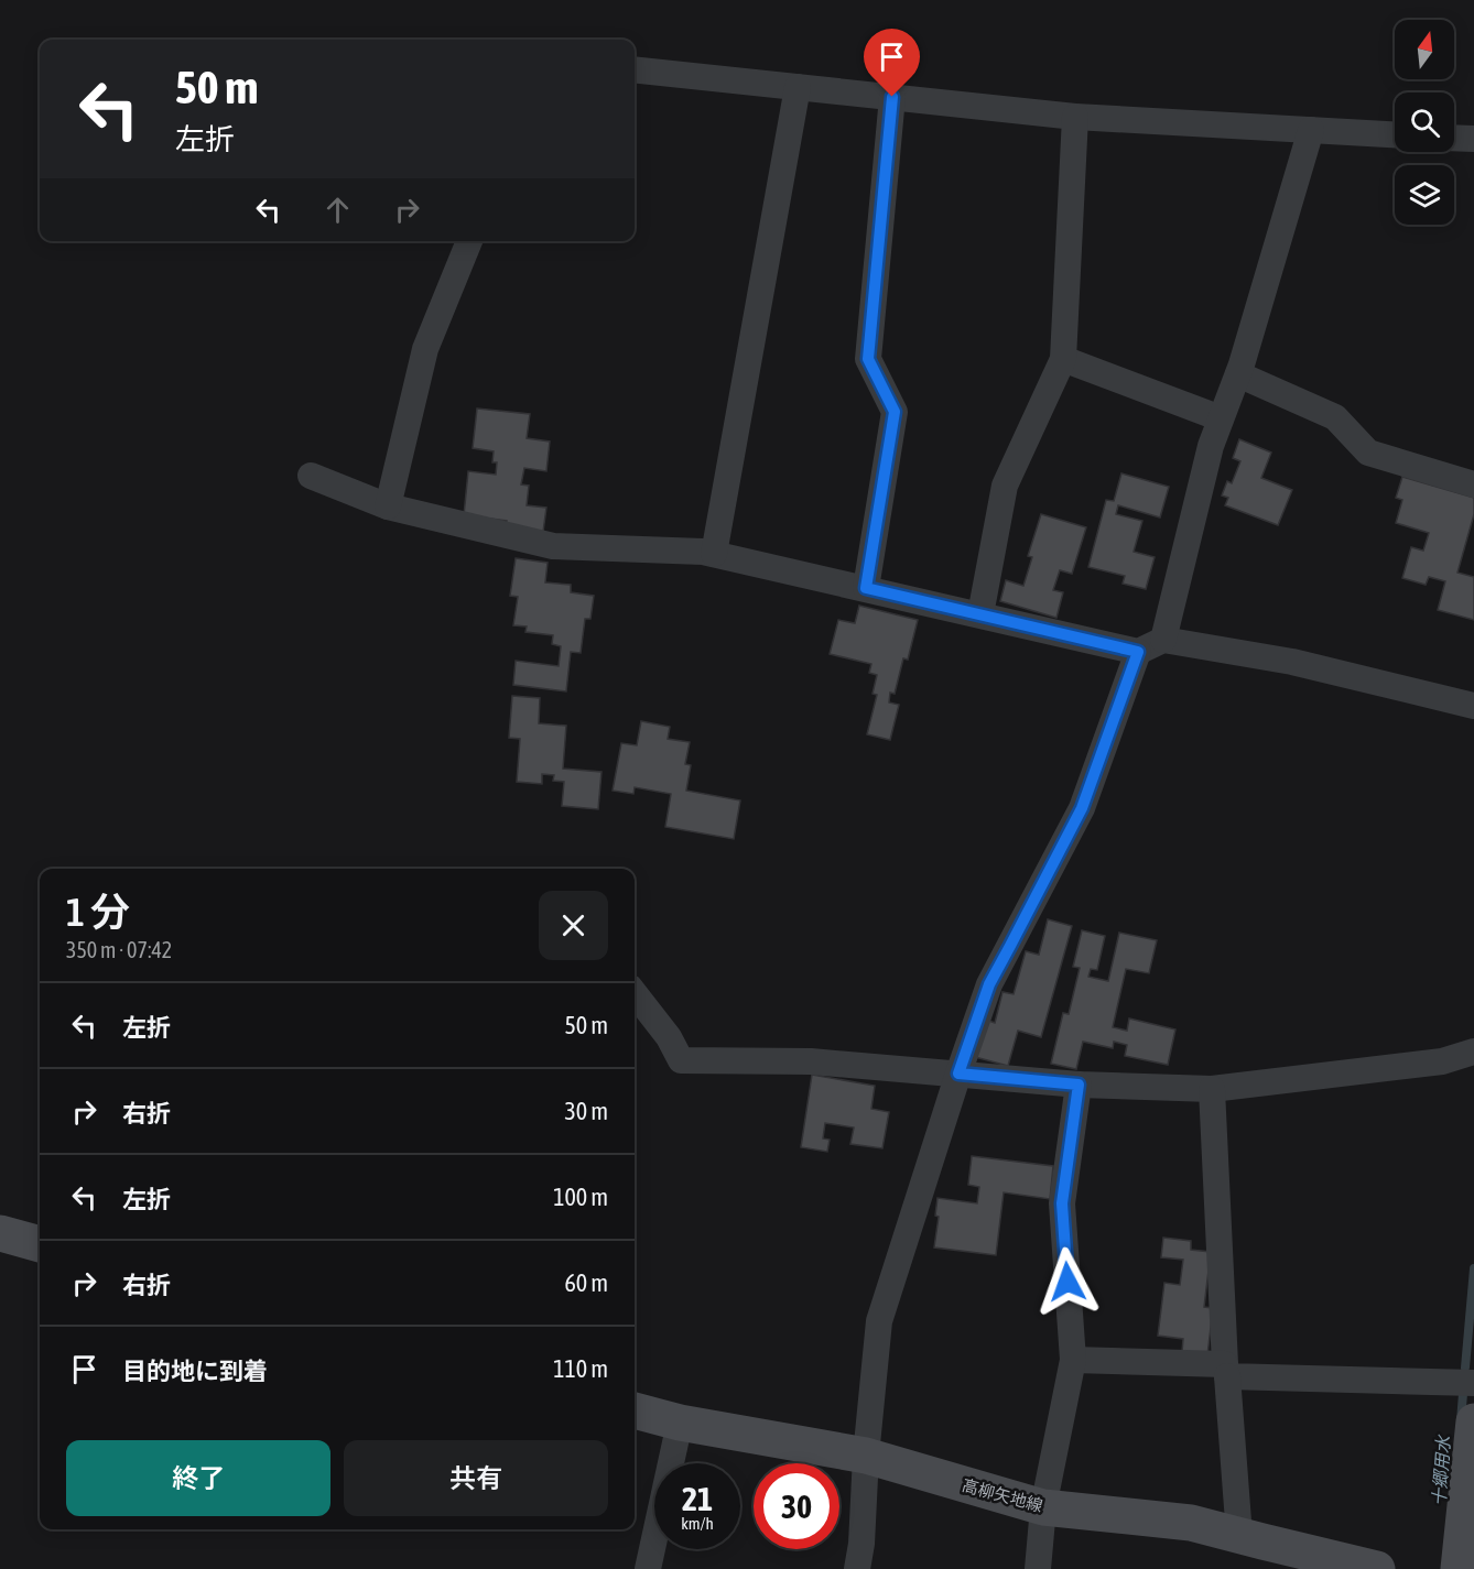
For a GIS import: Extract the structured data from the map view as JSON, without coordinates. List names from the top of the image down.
{
  "streets": {
    "main road": ["高柳矢地線"]
  },
  "water": ["十郷用水"],
  "north": "top",
  "page": {
    "turn": ["50 m", "左折"],
    "heading": ["1 分", "350 m · 07:42"],
    "list": [
      {
        "name": "左折",
        "value": "50 m"
      },
      {
        "name": "右折",
        "value": "30 m"
      },
      {
        "name": "左折",
        "value": "100 m"
      },
      {
        "name": "右折",
        "value": "60 m"
      },
      {
        "name": "目的地に到着",
        "value": "110 m"
      }
    ],
    "buttons": ["終了", "共有"],
    "speed": "21 km/h",
    "limit": "30"
  }
}
